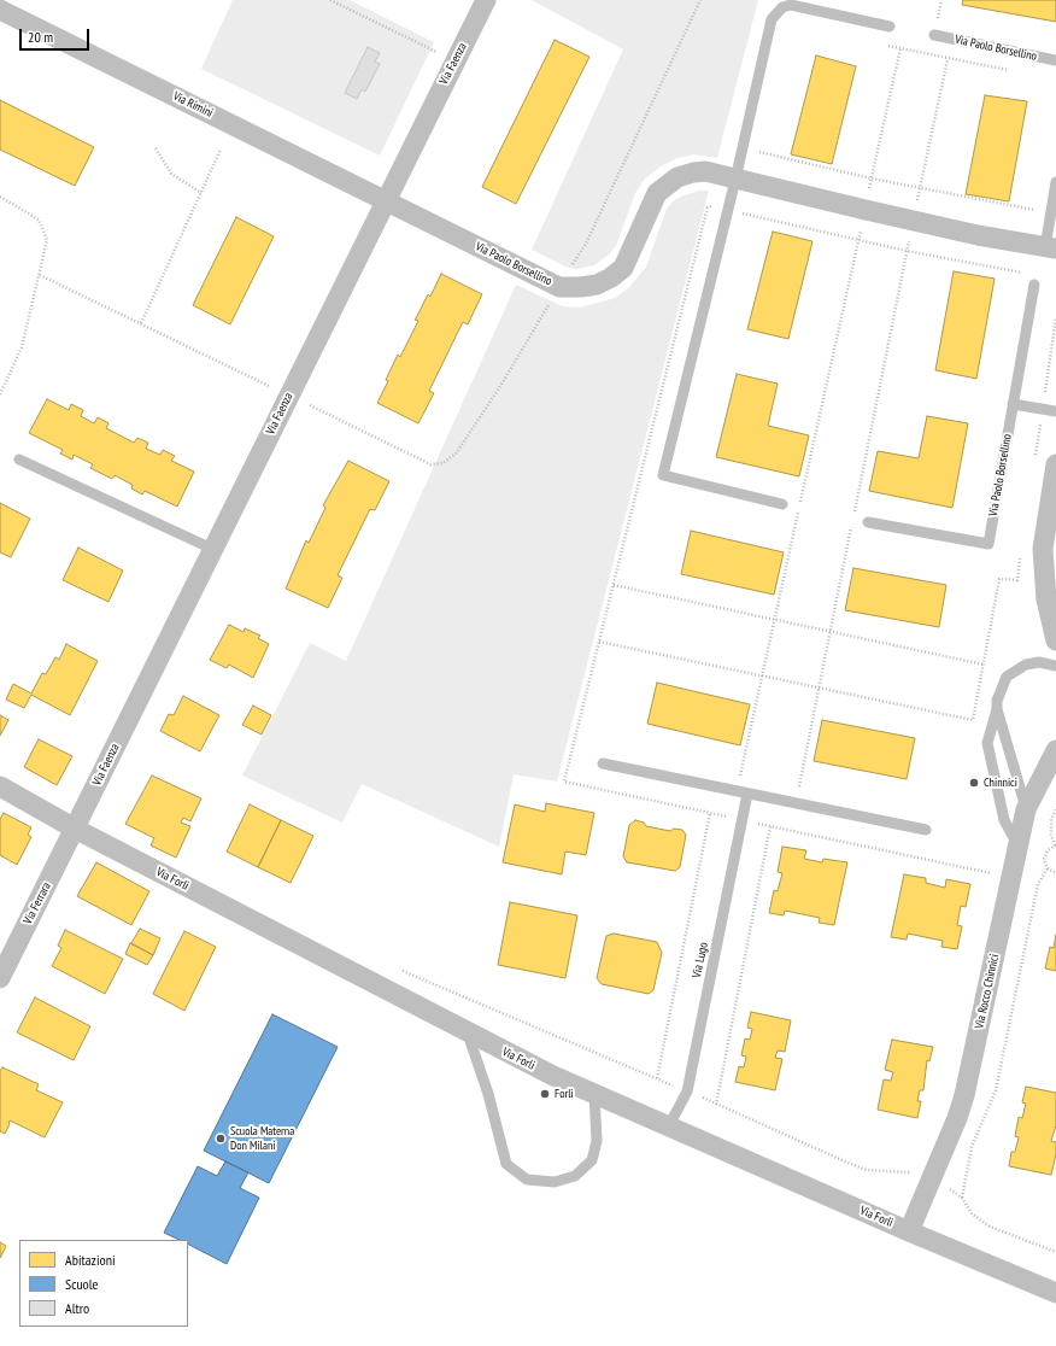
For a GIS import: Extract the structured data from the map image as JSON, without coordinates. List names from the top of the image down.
{
  "streets": {
    "street": [
      "Via Paolo Borsellino",
      "Via Faenza",
      "Via Rimini",
      "Via Forlì",
      "Via Ferrara",
      "Via Rocco Chinnici"
    ],
    "lane": ["Via Lugo"]
  },
  "crossings": [
    ["Via Paolo Borsellino", "Via Faenza"],
    ["Via Paolo Borsellino", "Via Rimini"],
    ["Via Faenza", "Via Rimini"],
    ["Via Faenza", "Via Forlì"],
    ["Via Faenza", "Via Ferrara"],
    ["Via Forlì", "Via Ferrara"],
    ["Via Forlì", "Via Lugo"],
    ["Via Forlì", "Via Rocco Chinnici"]
  ],
  "places": ["Chinnici", "Forlì", "Scuola Materna Don Milani"],
  "legend": ["Abitazioni", "Scuole", "Altro"],
  "scale_bar": "20 m"
}
